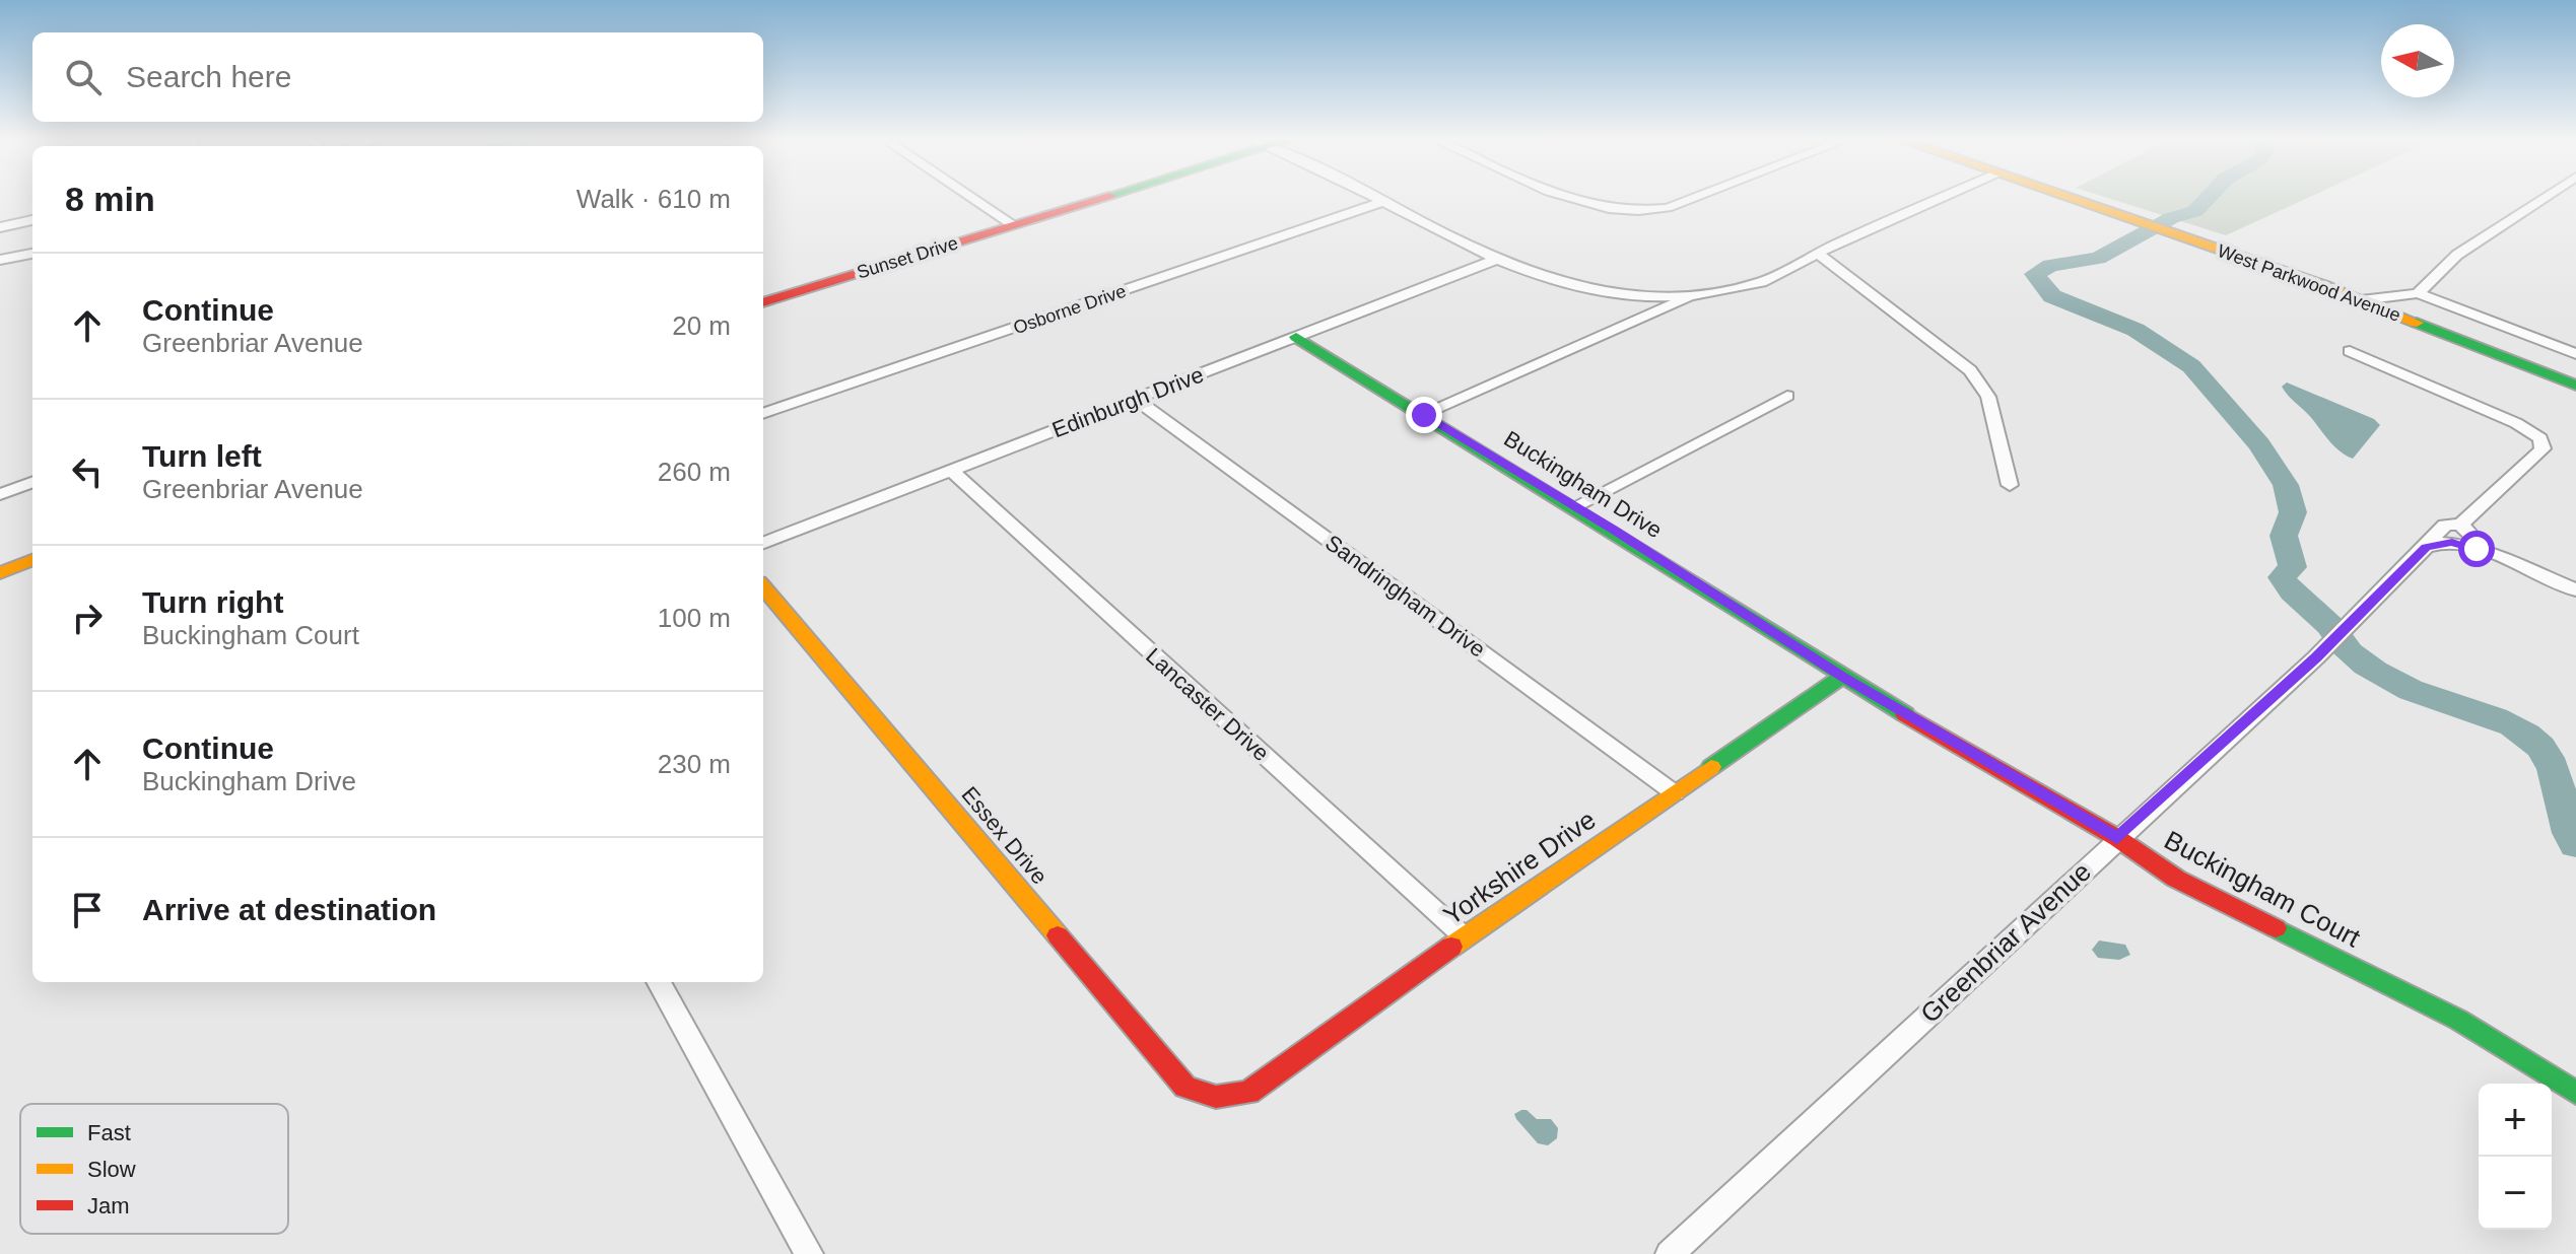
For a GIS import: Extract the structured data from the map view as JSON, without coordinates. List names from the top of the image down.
{
  "streets": {
    "street": [
      "Sunset Drive",
      "West Parkwood Avenue",
      "Osborne Drive",
      "Edinburgh Drive",
      "Buckingham Drive",
      "Sandringham Drive",
      "Lancaster Drive",
      "Essex Drive",
      "Yorkshire Drive",
      "Buckingham Court",
      "Greenbriar Avenue"
    ]
  },
  "crossings": [
    ["Edinburgh Drive", "Buckingham Drive"],
    ["Edinburgh Drive", "Sandringham Drive"],
    ["Edinburgh Drive", "Lancaster Drive"],
    ["Buckingham Drive", "Yorkshire Drive"],
    ["Buckingham Drive", "Buckingham Court"],
    ["Sandringham Drive", "Yorkshire Drive"],
    ["Lancaster Drive", "Yorkshire Drive"],
    ["Essex Drive", "Yorkshire Drive"],
    ["Yorkshire Drive", "Buckingham Court"],
    ["Buckingham Court", "Greenbriar Avenue"]
  ],
  "legend": ["Fast", "Slow", "Jam"],
  "north": "left",
  "page": {
    "search": "Search here",
    "heading": ["8 min", "Walk · 610 m"],
    "list": [
      ["Continue", "Greenbriar Avenue", "20 m"],
      ["Turn left", "Greenbriar Avenue", "260 m"],
      ["Turn right", "Buckingham Court", "100 m"],
      ["Continue", "Buckingham Drive", "230 m"],
      "Arrive at destination"
    ],
    "map_buttons": ["+", "−"]
  }
}
